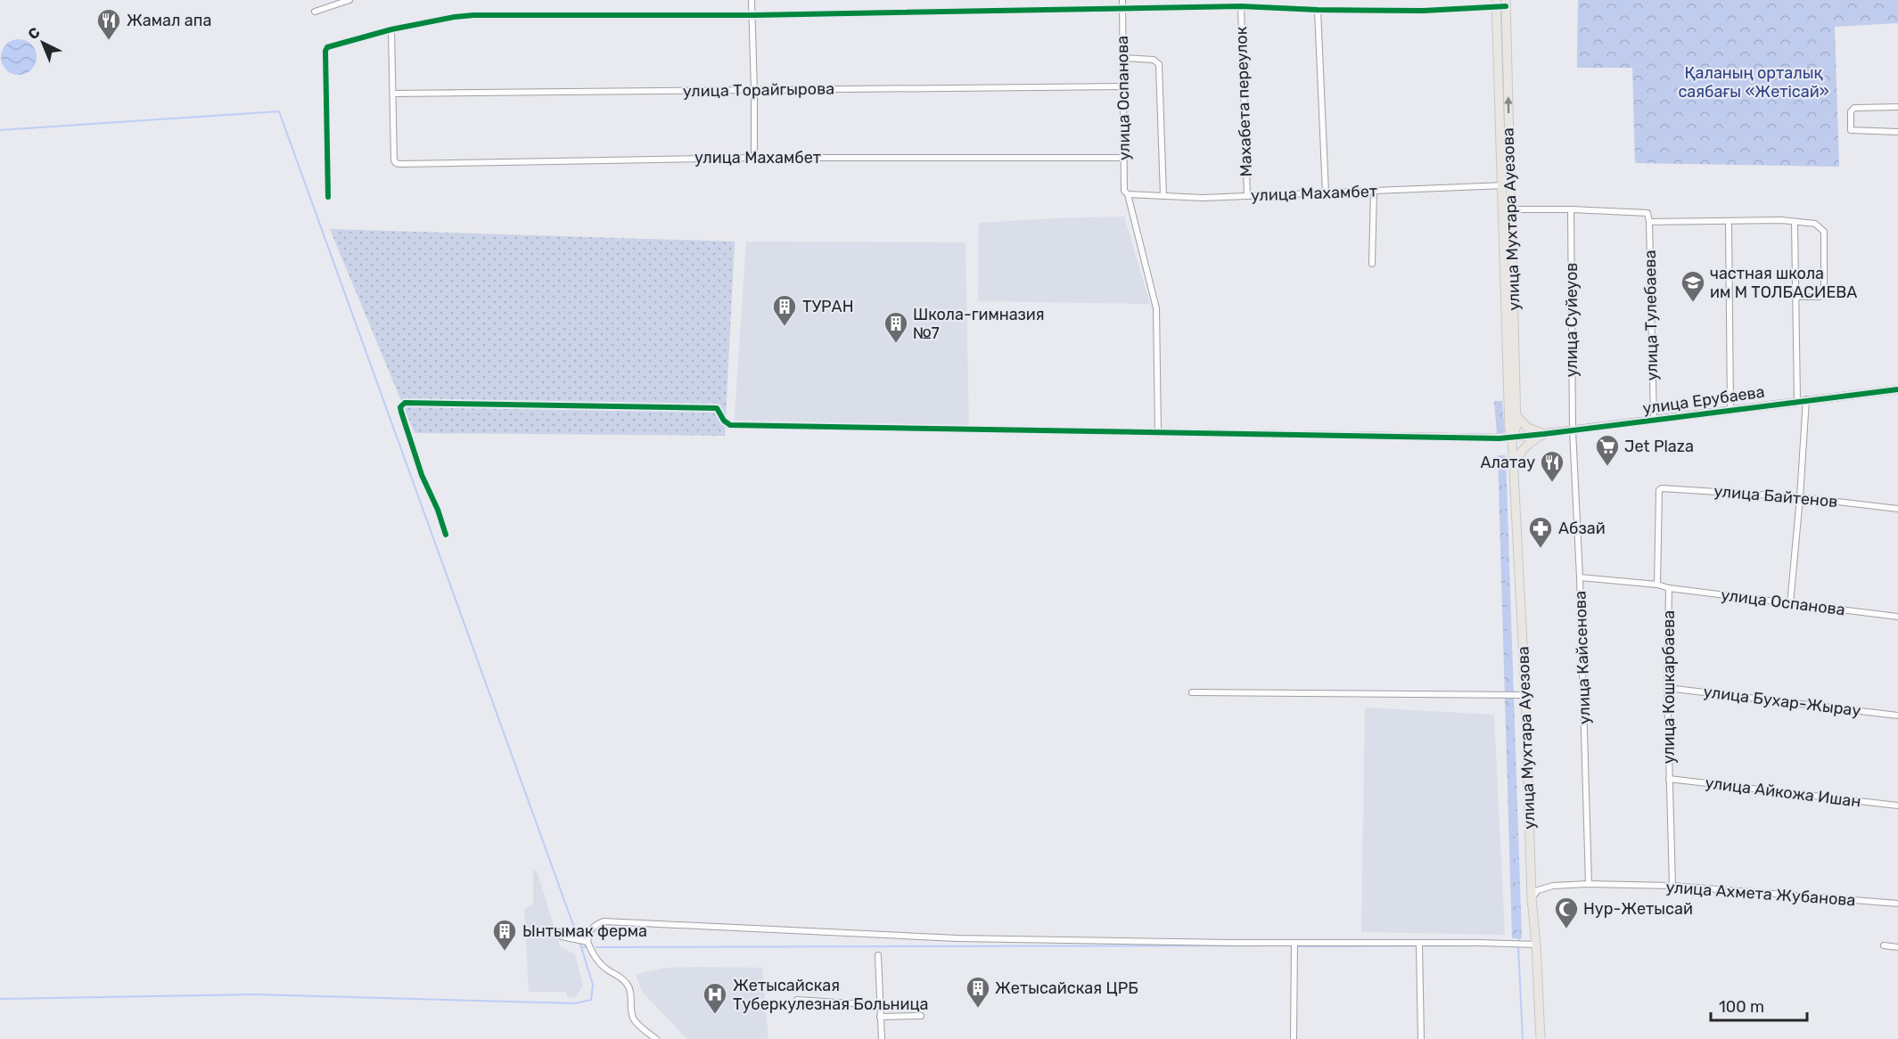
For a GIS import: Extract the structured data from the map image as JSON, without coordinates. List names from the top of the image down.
{
  "streets": {
    "main road": ["улица Мухтара Ауезова"],
    "street": [
      "улица Торайгырова",
      "улица Оспанова",
      "Махабета переулок",
      "улица Махамбет",
      "улица Тулебаева",
      "улица Суйеуов",
      "улица Ерубаева",
      "улица Байтенов",
      "улица Кайсенова",
      "улица Кошкарбаева",
      "улица Бухар-Жырау",
      "улица Айкожа Ишан",
      "улица Ахмета Жубанова"
    ]
  },
  "crossings": [
    ["улица Торайгырова", "улица Оспанова"],
    ["улица Торайгырова", "улица Махамбет"],
    ["улица Оспанова", "улица Махамбет"],
    ["улица Оспанова", "улица Кошкарбаева"],
    ["Махабета переулок", "улица Махамбет"],
    ["улица Махамбет", "улица Мухтара Ауезова"],
    ["улица Мухтара Ауезова", "улица Ерубаева"],
    ["улица Мухтара Ауезова", "улица Ахмета Жубанова"],
    ["улица Тулебаева", "улица Суйеуов"],
    ["улица Тулебаева", "улица Ерубаева"],
    ["улица Суйеуов", "улица Ерубаева"],
    ["улица Суйеуов", "улица Кайсенова"],
    ["улица Ерубаева", "улица Кайсенова"],
    ["улица Байтенов", "улица Кошкарбаева"],
    ["улица Кайсенова", "улица Кошкарбаева"],
    ["улица Кайсенова", "улица Ахмета Жубанова"],
    ["улица Кошкарбаева", "улица Бухар-Жырау"],
    ["улица Кошкарбаева", "улица Айкожа Ишан"],
    ["улица Кошкарбаева", "улица Ахмета Жубанова"]
  ],
  "parks": ["Қаланың орталық саябағы «Жетісай»"],
  "places": {
    "restaurant": ["Жамал апа", "Алатау"],
    "school or university": ["частная школа им М ТОЛБАСИЕВА"],
    "building": [
      "ТУРАН",
      "Школа-гимназия №7",
      "Ынтымак ферма",
      "Жетысайская ЦРБ"
    ],
    "supermarket": ["Jet Plaza"],
    "pharmacy": ["Абзай"],
    "mosque": ["Нур-Жетысай"],
    "hospital": ["Жетысайская Туберкулезная Больница"]
  },
  "scale_bar": "100 m",
  "north": "top left"
}
